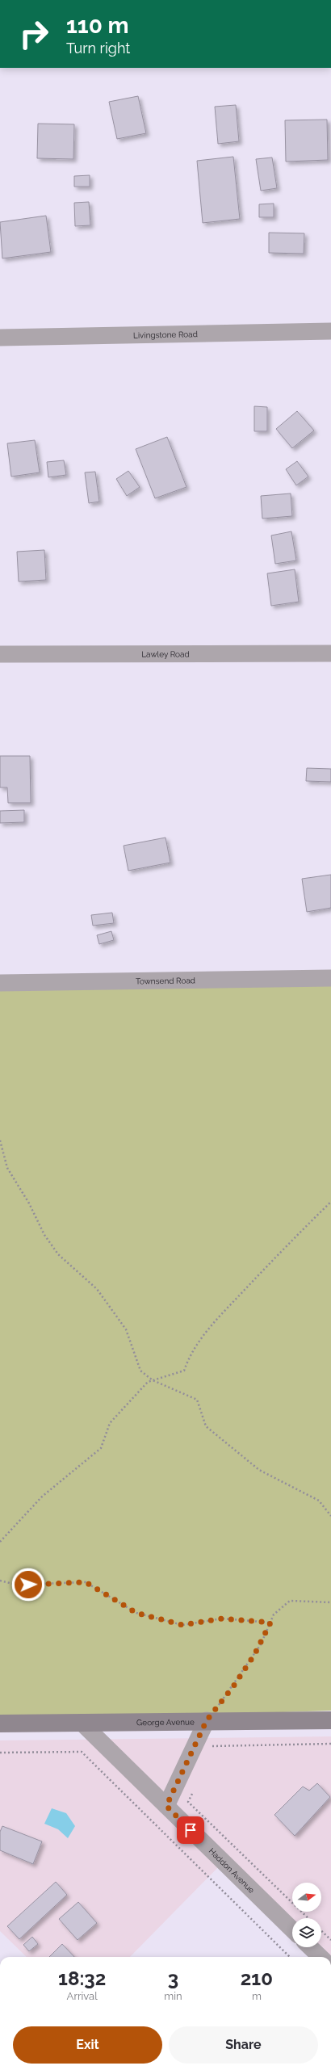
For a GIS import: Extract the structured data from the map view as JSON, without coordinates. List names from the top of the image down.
{
  "streets": {
    "main road": ["George Avenue"],
    "street": [
      "Livingstone Road",
      "Lawley Road",
      "Townsend Road",
      "Haddon Avenue"
    ]
  },
  "crossings": [
    ["George Avenue", "Haddon Avenue"]
  ],
  "north": "right",
  "page": {
    "turn": ["110 m", "Turn right"],
    "eta": [
      "18:32",
      "Arrival",
      "3",
      "min",
      "210",
      "m"
    ],
    "buttons": ["Exit", "Share"]
  }
}
